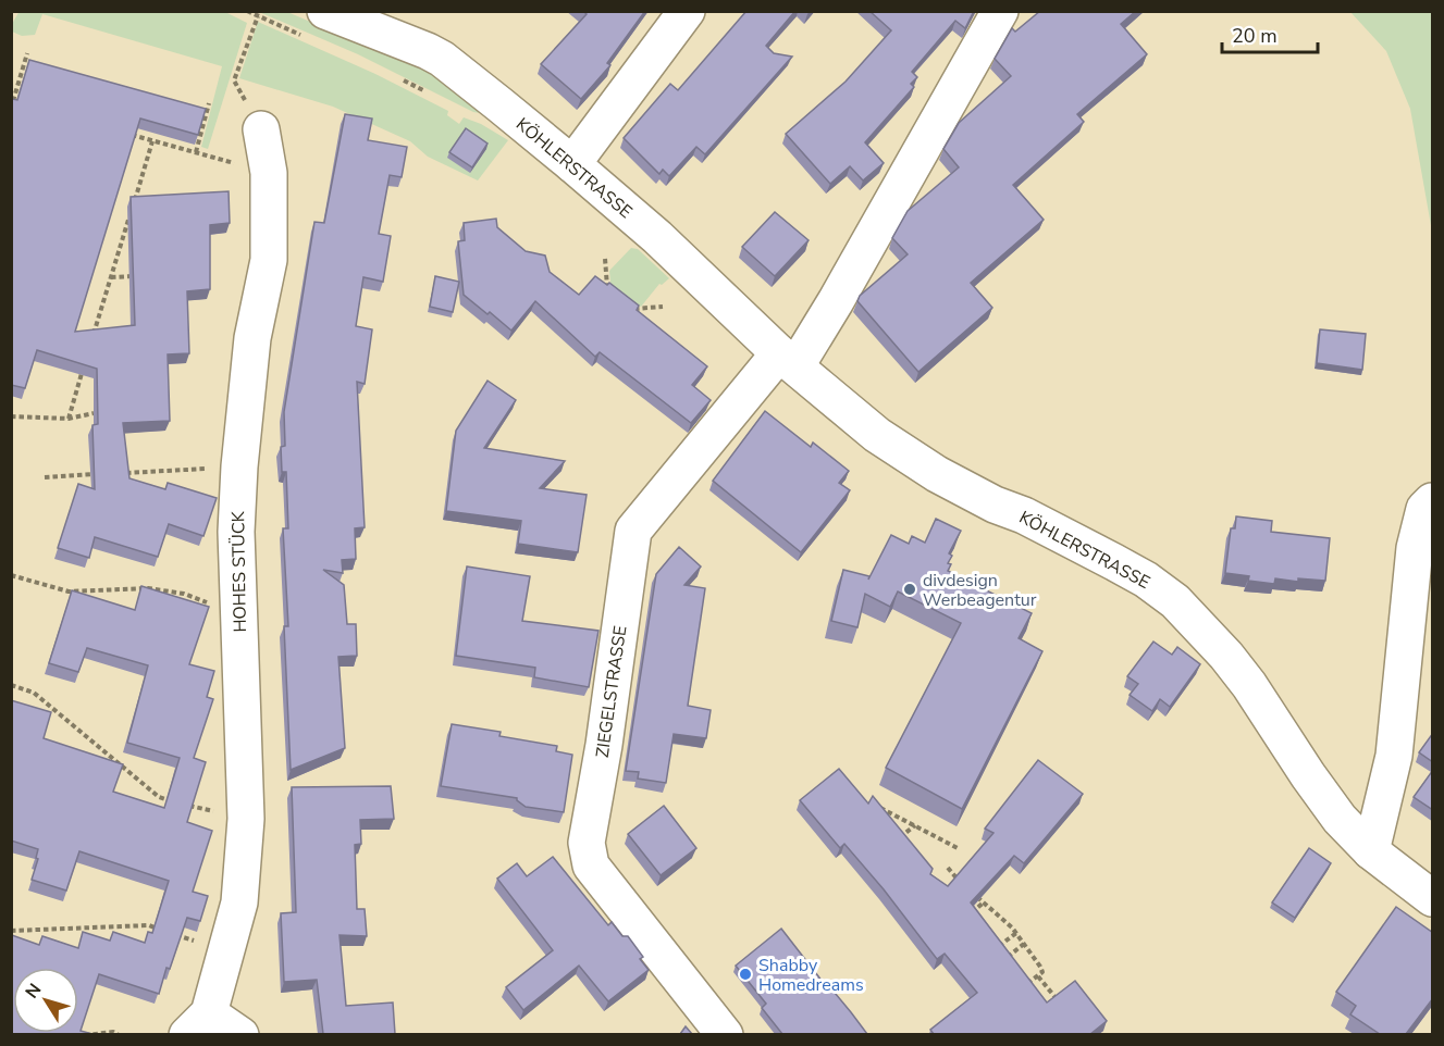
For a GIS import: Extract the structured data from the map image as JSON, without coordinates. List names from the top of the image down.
{
  "streets": {
    "street": ["KÖHLERSTRASSE", "HOHES STÜCK", "ZIEGELSTRASSE"]
  },
  "crossings": [
    ["KÖHLERSTRASSE", "ZIEGELSTRASSE"]
  ],
  "places": ["divdesign Werbeagentur", "Shabby Homedreams"],
  "scale_bar": "20 m",
  "north": "top left"
}
